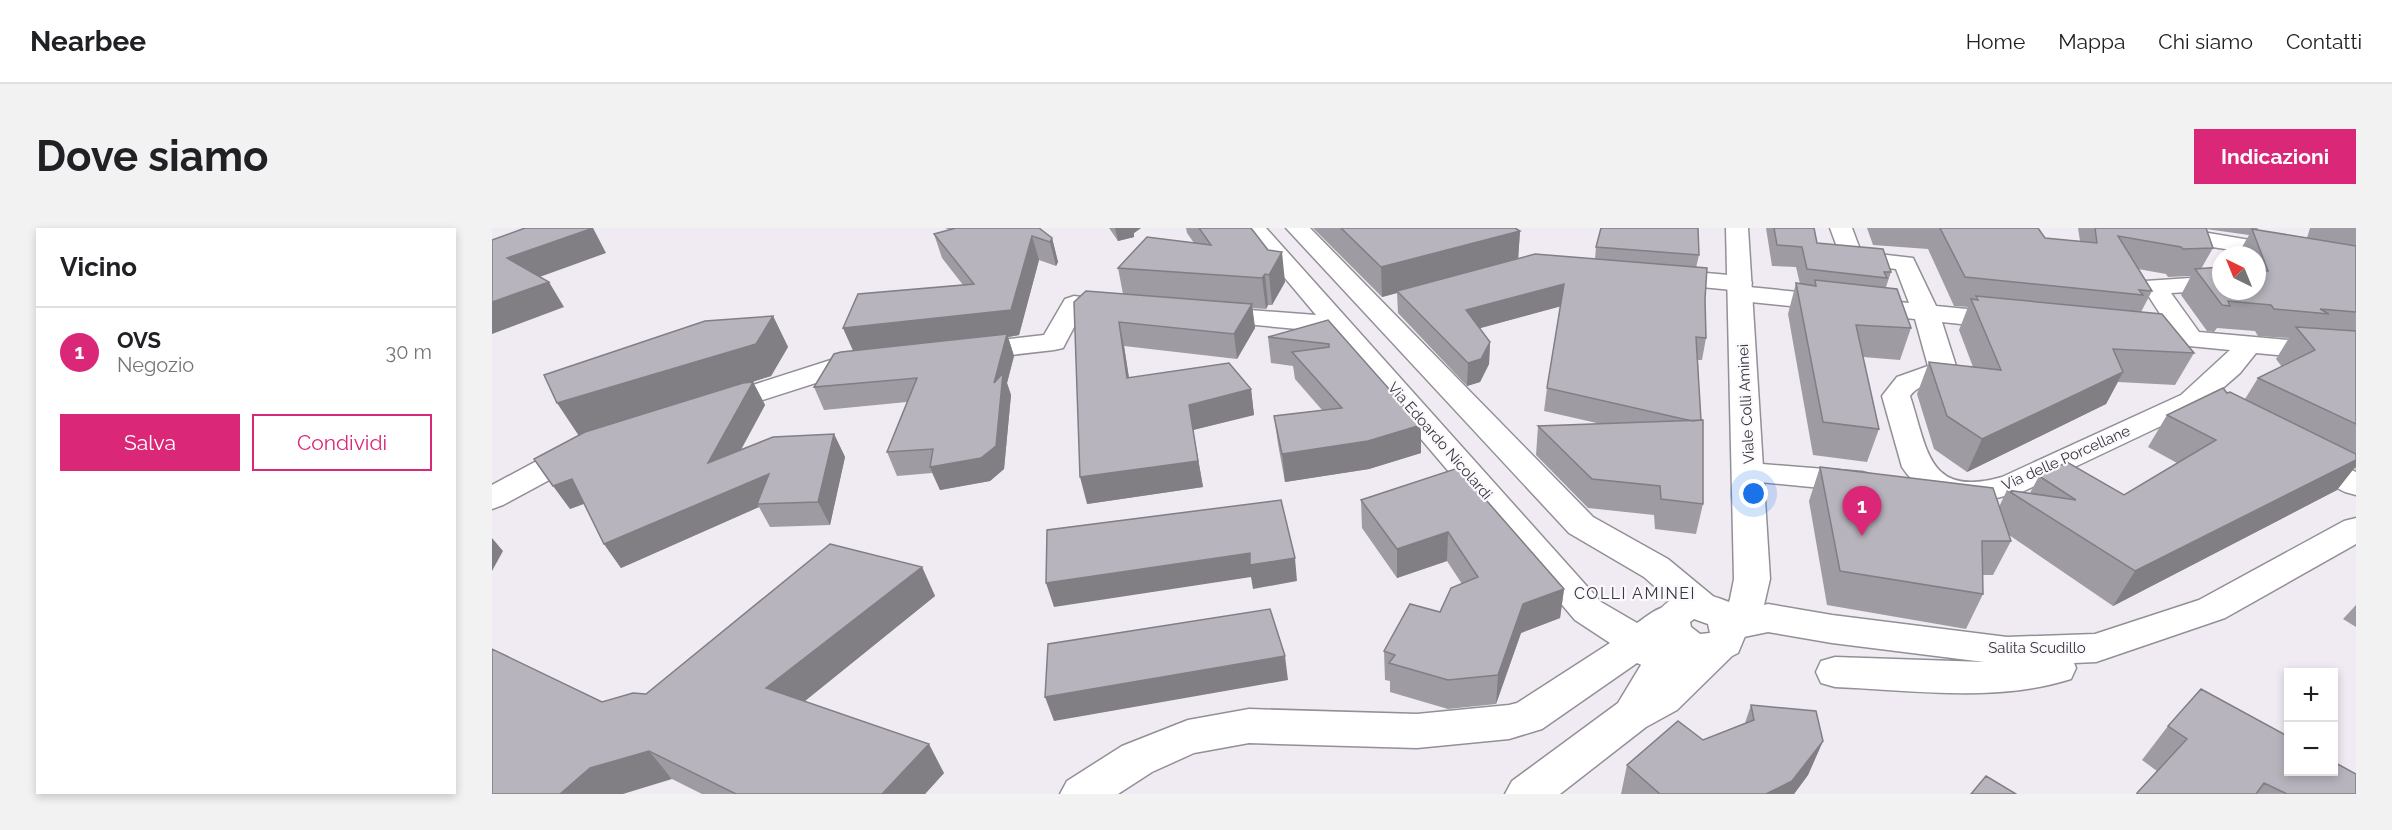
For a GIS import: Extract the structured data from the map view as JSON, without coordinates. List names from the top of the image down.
{
  "streets": {
    "street": [
      "Viale Colli Aminei",
      "Via Edoardo Nicolardi",
      "Via delle Porcellane",
      "Salita Scudillo"
    ]
  },
  "crossings": [
    ["Viale Colli Aminei", "Via Edoardo Nicolardi"],
    ["Viale Colli Aminei", "Via delle Porcellane"],
    ["Viale Colli Aminei", "Salita Scudillo"],
    ["Via Edoardo Nicolardi", "Salita Scudillo"]
  ],
  "districts": ["COLLI AMINEI"],
  "north": "top left",
  "page": {
    "header": "Nearbee",
    "nav": [
      "Home",
      "Mappa",
      "Chi siamo",
      "Contatti"
    ],
    "buttons": [
      "Indicazioni",
      ["Salva", "Condividi"]
    ],
    "title": "Dove siamo",
    "heading": "Vicino",
    "list": [
      {
        "mark": "1",
        "name": "OVS",
        "note": "Negozio",
        "value": "30 m"
      }
    ],
    "pins": "1",
    "map_buttons": ["+", "−"]
  }
}
